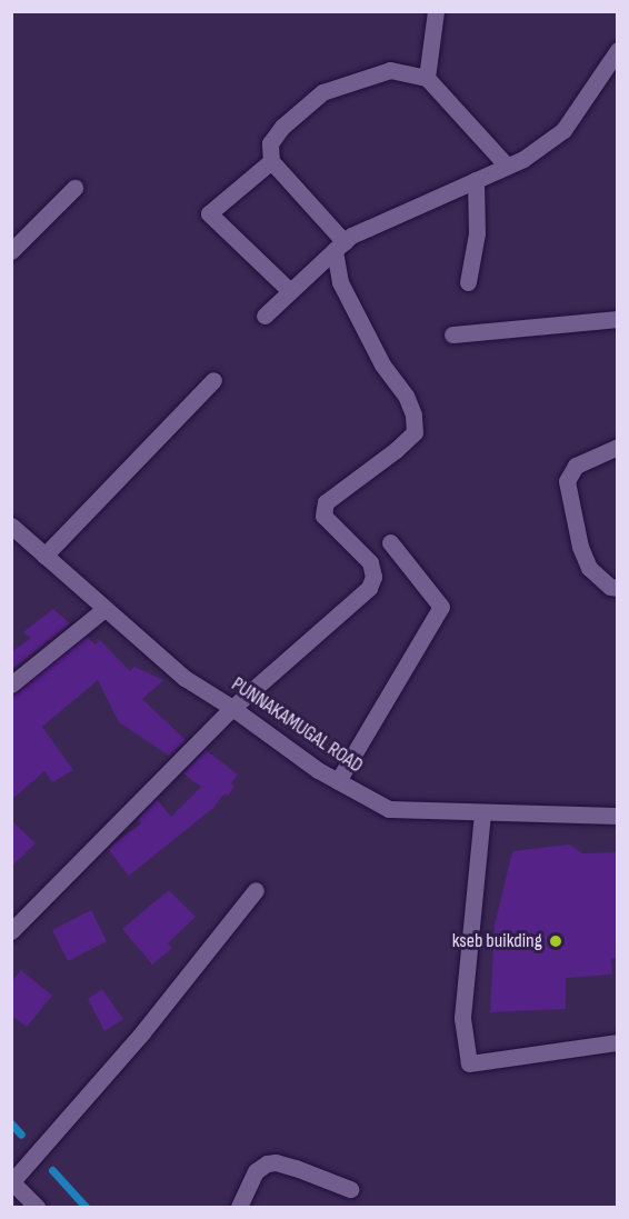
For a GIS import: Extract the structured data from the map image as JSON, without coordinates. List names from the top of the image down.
{
  "streets": {
    "street": ["PUNNAKAMUGAL ROAD"]
  },
  "places": ["kseb buikding"]
}
